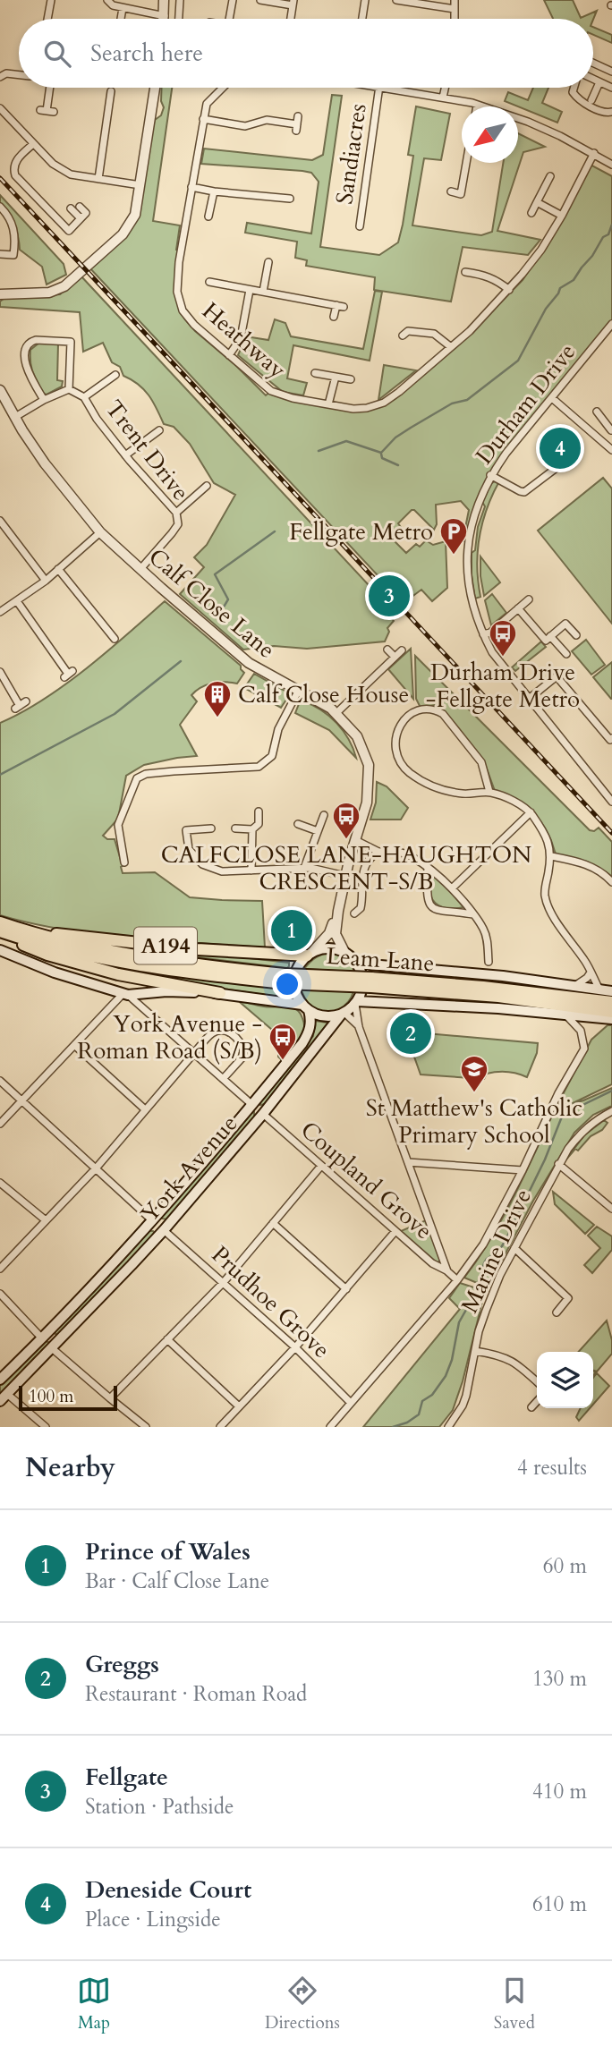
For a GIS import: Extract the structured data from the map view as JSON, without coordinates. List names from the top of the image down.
{
  "streets": {
    "highway": ["A194", "Leam Lane"],
    "main road": ["York Avenue"],
    "street": [
      "Sandiacres",
      "Heathway",
      "Durham Drive",
      "Trent Drive",
      "Calf Close Lane",
      "Coupland Grove",
      "Marine Drive",
      "Prudhoe Grove"
    ]
  },
  "crossings": [
    ["Trent Drive", "Calf Close Lane"],
    ["Calf Close Lane", "A194"],
    ["Calf Close Lane", "York Avenue"],
    ["A194", "Leam Lane"],
    ["A194", "York Avenue"],
    ["York Avenue", "Coupland Grove"],
    ["York Avenue", "Prudhoe Grove"]
  ],
  "places": {
    "parking": ["Fellgate Metro"],
    "bus stop": ["Durham Drive -Fellgate Metro", "CALFCLOSE LANE-HAUGHTON CRESCENT-S/B", "York Avenue - Roman Road (S/B)"],
    "building": ["Calf Close House"],
    "school or university": ["St Matthew's Catholic Primary School"]
  },
  "scale_bar": "100 m",
  "north": "bottom left",
  "page": {
    "search": "Search here",
    "pins": [
      "4",
      "3",
      "1",
      "2"
    ],
    "scale": "100 m",
    "heading": ["Nearby", "4 results"],
    "list": [
      {
        "mark": "1",
        "name": "Prince of Wales",
        "note": "Bar · Calf Close Lane",
        "value": "60 m"
      },
      {
        "mark": "2",
        "name": "Greggs",
        "note": "Restaurant · Roman Road",
        "value": "130 m"
      },
      {
        "mark": "3",
        "name": "Fellgate",
        "note": "Station · Pathside",
        "value": "410 m"
      },
      {
        "mark": "4",
        "name": "Deneside Court",
        "note": "Place · Lingside",
        "value": "610 m"
      }
    ],
    "nav": ["Map", "Directions", "Saved"]
  }
}
